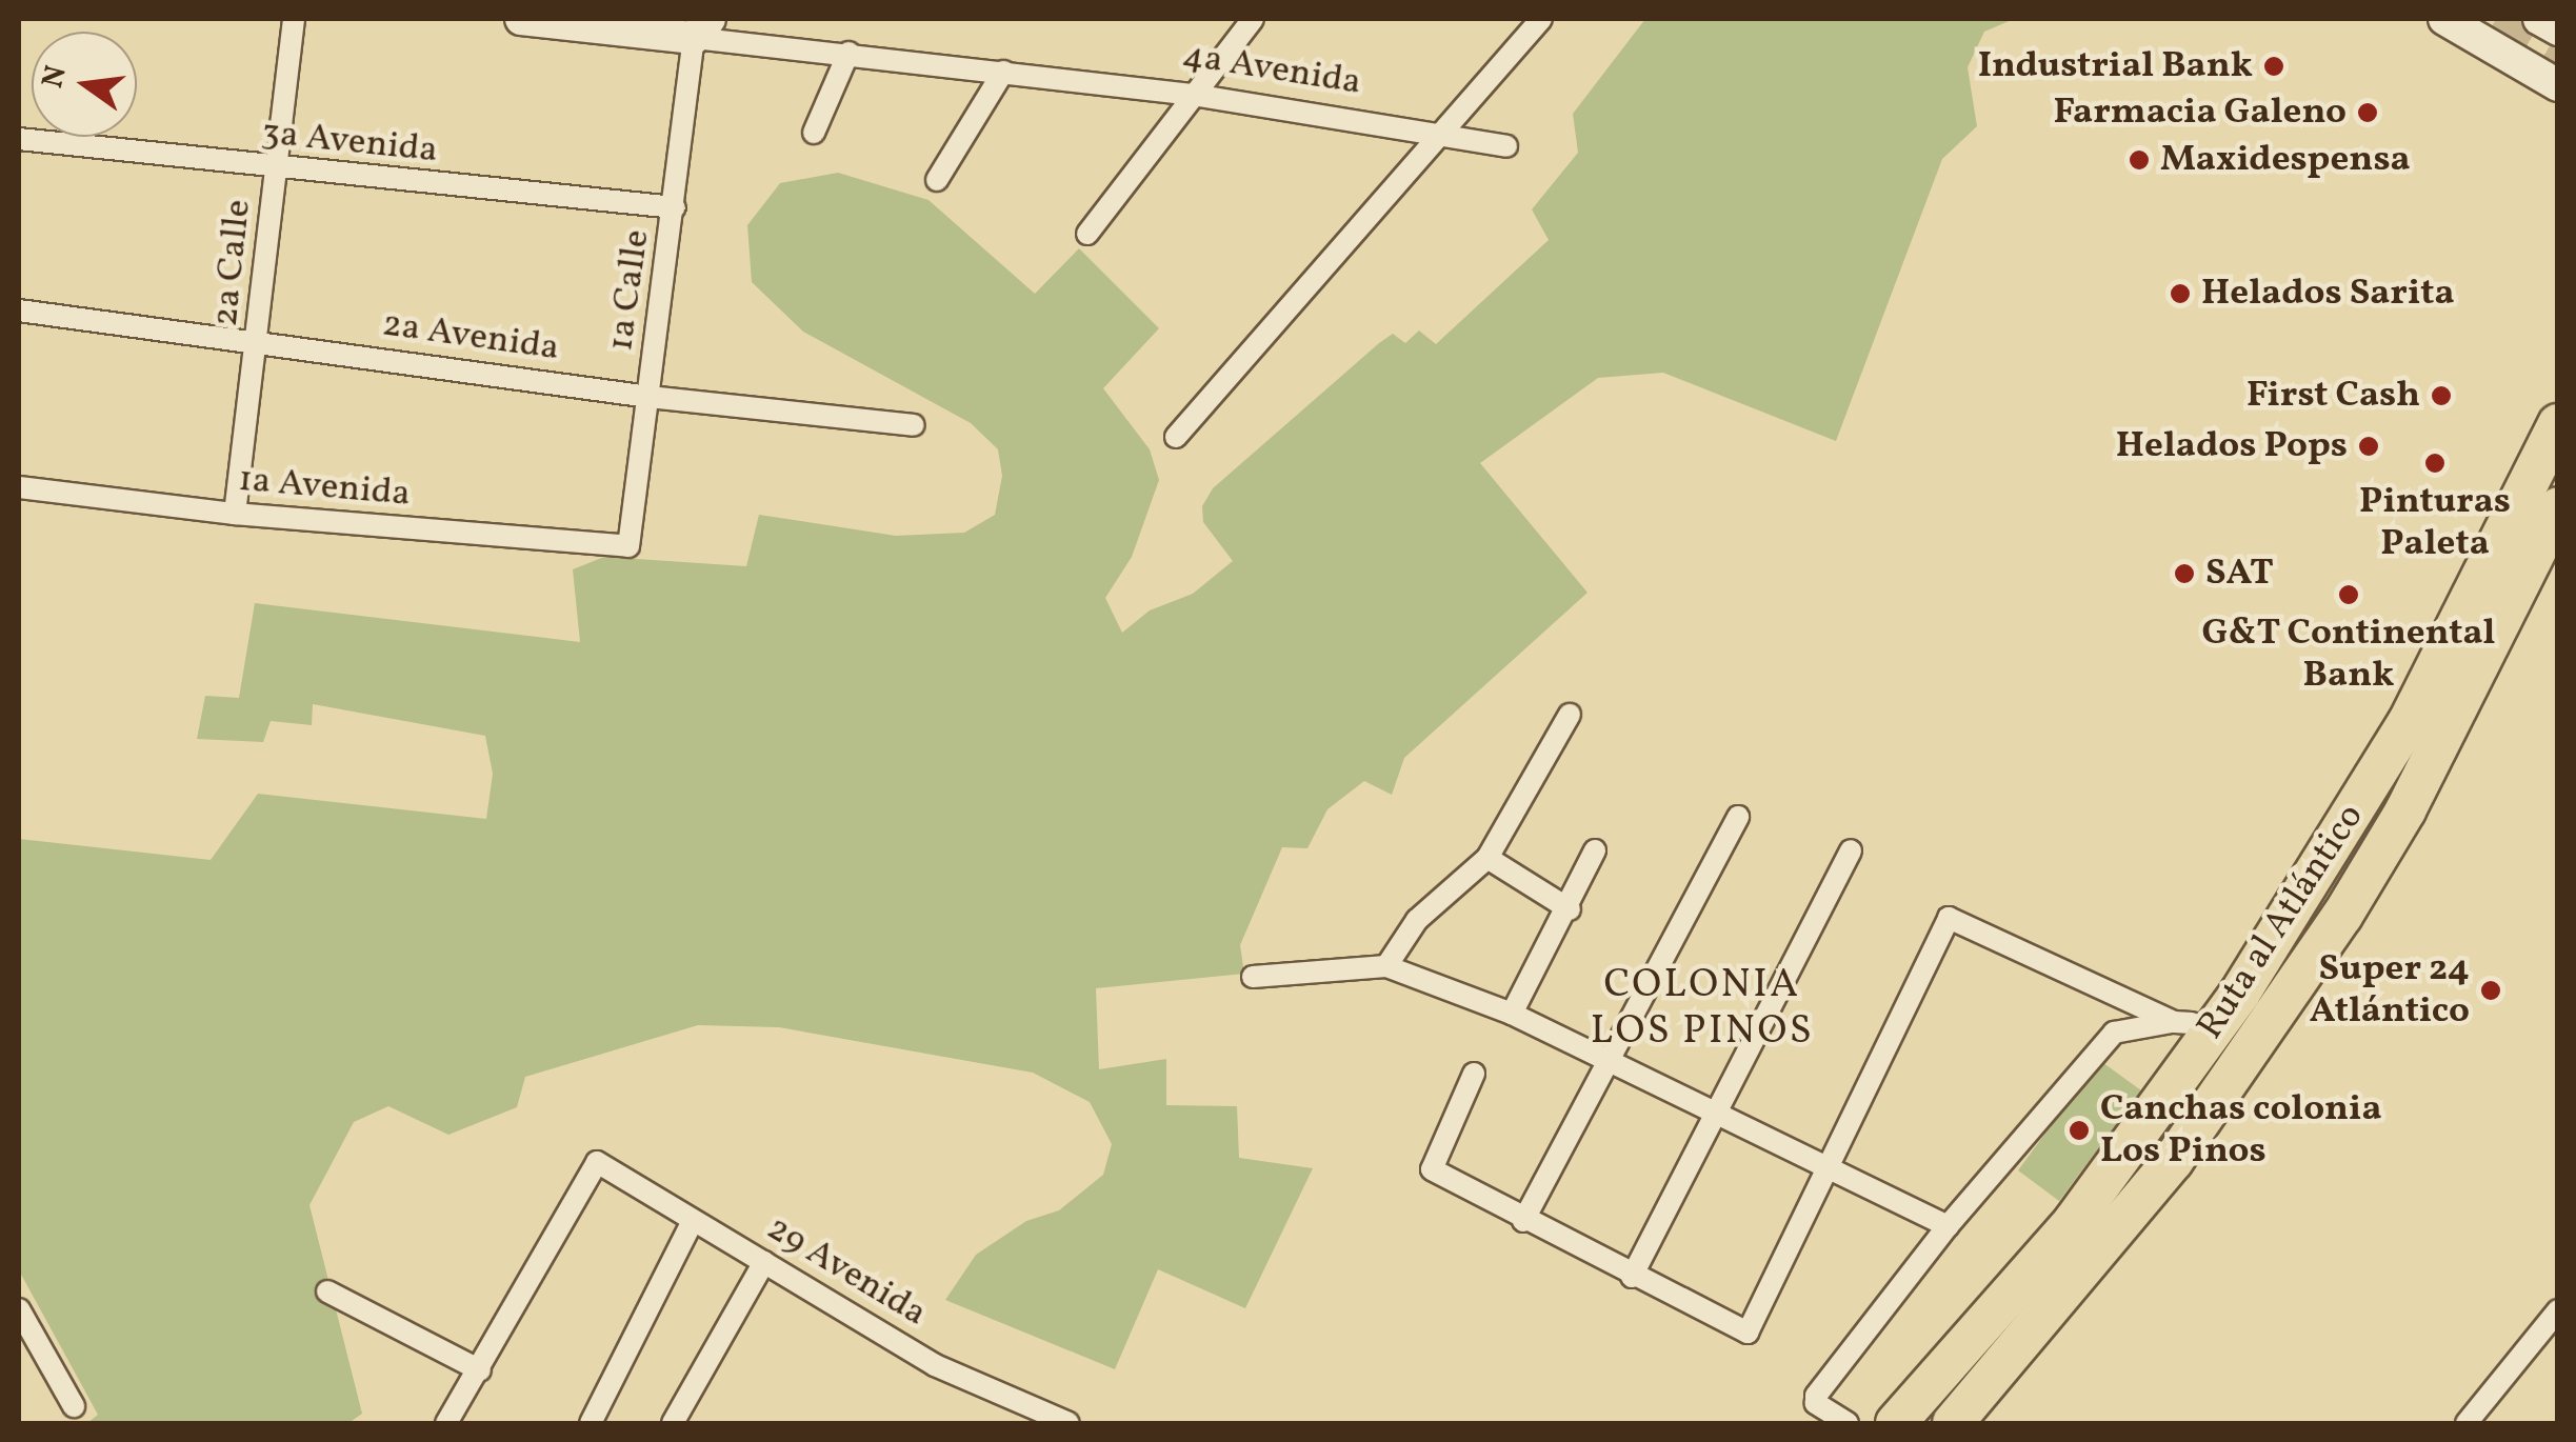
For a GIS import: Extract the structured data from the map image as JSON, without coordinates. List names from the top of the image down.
{
  "streets": {
    "highway": ["Ruta al Atlántico"],
    "street": [
      "4a Avenida",
      "3a Avenida",
      "2a Calle",
      "1a Calle",
      "2a Avenida",
      "1a Avenida",
      "29 Avenida"
    ]
  },
  "crossings": [
    ["4a Avenida", "1a Calle"],
    ["3a Avenida", "2a Calle"],
    ["3a Avenida", "1a Calle"],
    ["2a Calle", "2a Avenida"],
    ["2a Calle", "1a Avenida"],
    ["1a Calle", "2a Avenida"],
    ["1a Calle", "1a Avenida"]
  ],
  "districts": ["COLONIA LOS PINOS"],
  "places": [
    "Industrial Bank",
    "Farmacia Galeno",
    "Maxidespensa",
    "Helados Sarita",
    "First Cash",
    "Helados Pops",
    "Pinturas Paleta",
    "SAT",
    "G&T Continental Bank",
    "Super 24 Atlántico",
    "Canchas colonia Los Pinos"
  ],
  "north": "left"
}
